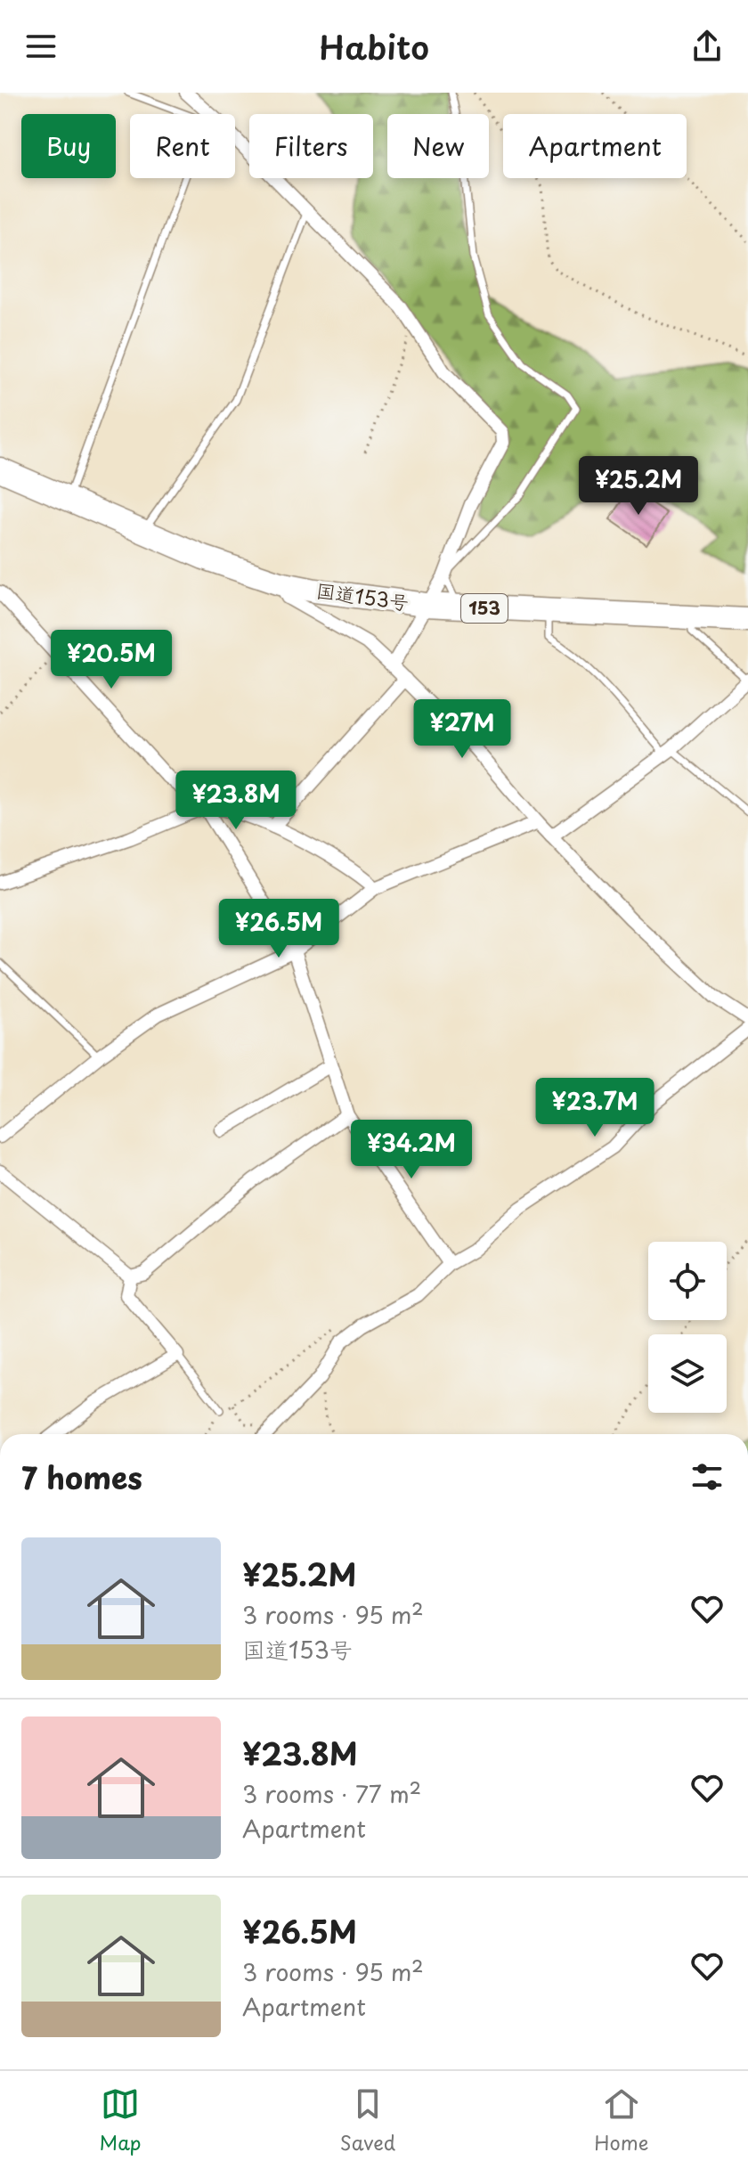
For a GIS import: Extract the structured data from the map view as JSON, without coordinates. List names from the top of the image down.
{
  "streets": {
    "highway": ["国道153号", "153"]
  },
  "page": {
    "header": "Habito",
    "chip": [
      "Buy",
      "Rent",
      "Filters",
      "New",
      "Apartment"
    ],
    "price": [
      "¥25.2M",
      "¥20.5M",
      "¥27M",
      "¥23.8M",
      "¥26.5M",
      "¥23.7M",
      "¥34.2M"
    ],
    "heading": "7 homes",
    "list": [
      {
        "name": "¥25.2M",
        "note": "3 rooms · 95 m² · 国道153号"
      },
      {
        "name": "¥23.8M",
        "note": "3 rooms · 77 m² · Apartment"
      },
      {
        "name": "¥26.5M",
        "note": "3 rooms · 95 m² · Apartment"
      }
    ],
    "tabs": ["Map", "Saved", "Home"]
  }
}
